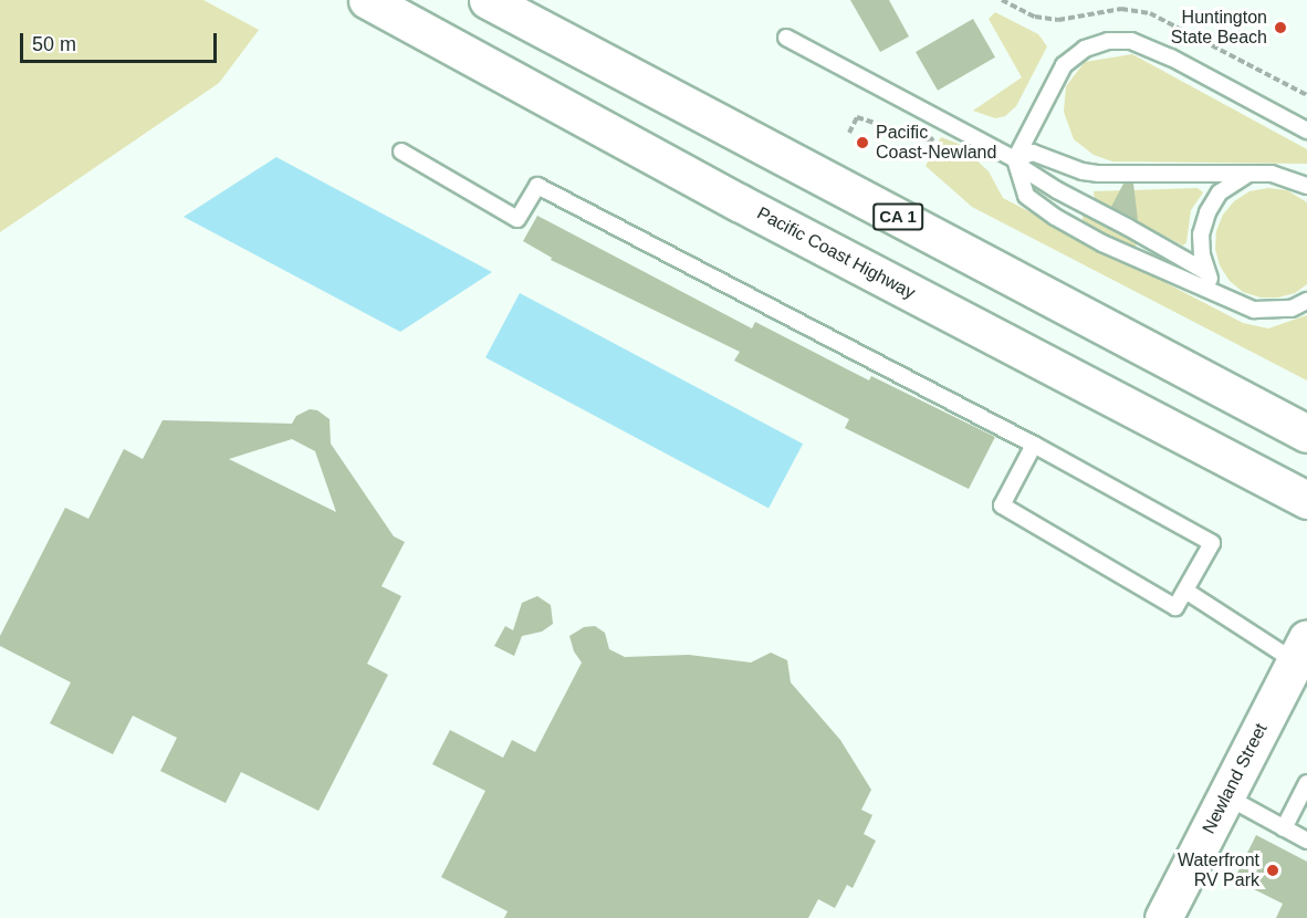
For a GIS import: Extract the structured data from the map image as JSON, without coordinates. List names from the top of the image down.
{
  "streets": {
    "main road": ["CA 1", "Pacific Coast Highway", "Newland Street"]
  },
  "places": ["Huntington State Beach", "Pacific Coast-Newland", "Waterfront RV Park"],
  "scale_bar": "50 m"
}
